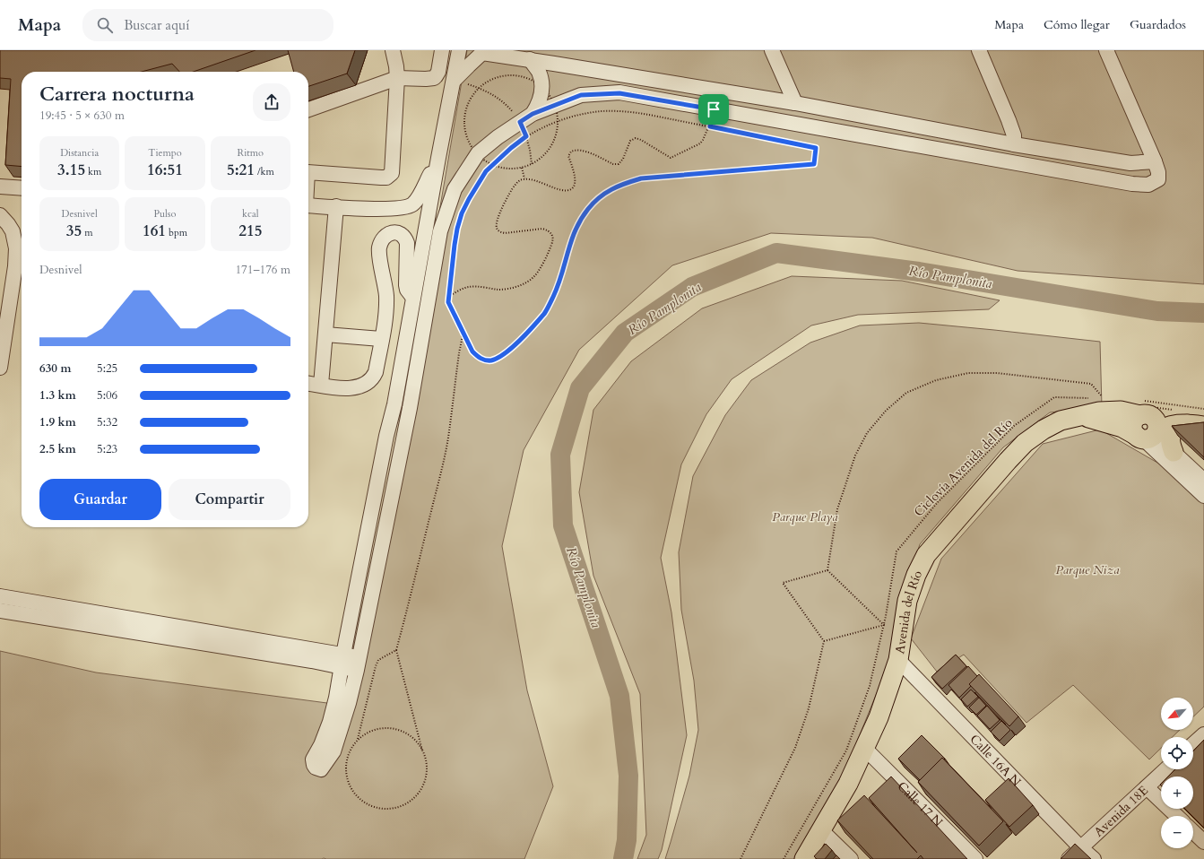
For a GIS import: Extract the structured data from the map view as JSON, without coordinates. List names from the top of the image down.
{
  "streets": {
    "main road": ["Avenida del Río"],
    "street": ["Calle 16A N", "Calle 17 N", "Avenida 18E"],
    "path": ["Ciclovía Avenida del Río"]
  },
  "crossings": [
    ["Avenida del Río", "Calle 16A N"],
    ["Avenida del Río", "Calle 17 N"],
    ["Calle 16A N", "Avenida 18E"]
  ],
  "water": ["Río Pamplonita"],
  "parks": ["Parque Playa", "Parque Niza"],
  "north": "bottom left",
  "page": {
    "header": "Mapa",
    "search": "Buscar aquí",
    "nav": ["Mapa", "Cómo llegar", "Guardados"],
    "heading": ["Carrera nocturna", "19:45 · 5 × 630 m"],
    "stats": [
      ["Distancia", "3.15 km"],
      ["Tiempo", "16:51"],
      ["Ritmo", "5:21 /km"],
      ["Desnivel", "35 m"],
      ["Pulso", "161 bpm"],
      ["kcal", "215"]
    ],
    "chart": ["Desnivel", "171–176 m"],
    "list": [
      {
        "name": "630 m",
        "note": "5:25"
      },
      {
        "name": "1.3 km",
        "note": "5:06"
      },
      {
        "name": "1.9 km",
        "note": "5:32"
      },
      {
        "name": "2.5 km",
        "note": "5:23"
      }
    ],
    "buttons": ["Guardar", "Compartir"],
    "map_buttons": ["+", "−"]
  }
}
